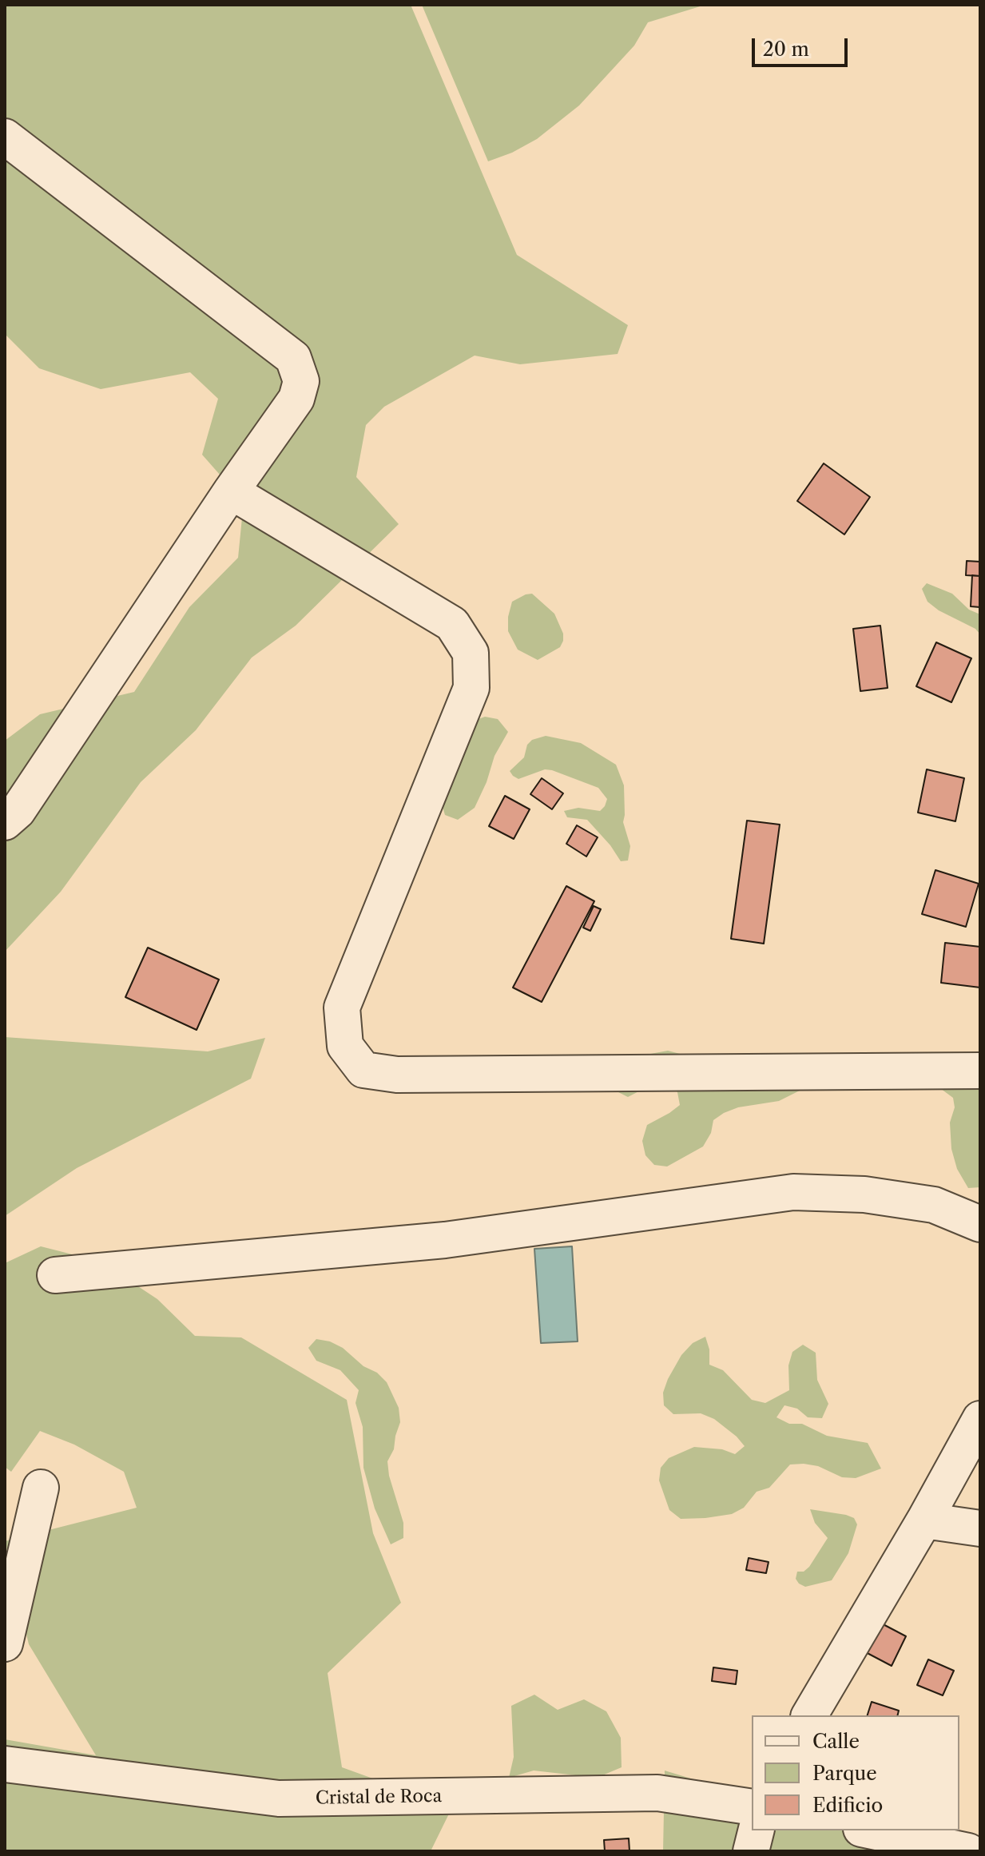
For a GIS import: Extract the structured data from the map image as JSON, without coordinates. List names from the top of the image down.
{
  "streets": {
    "street": ["Cristal de Roca"]
  },
  "legend": ["Calle", "Parque", "Edificio"],
  "scale_bar": "20 m"
}
